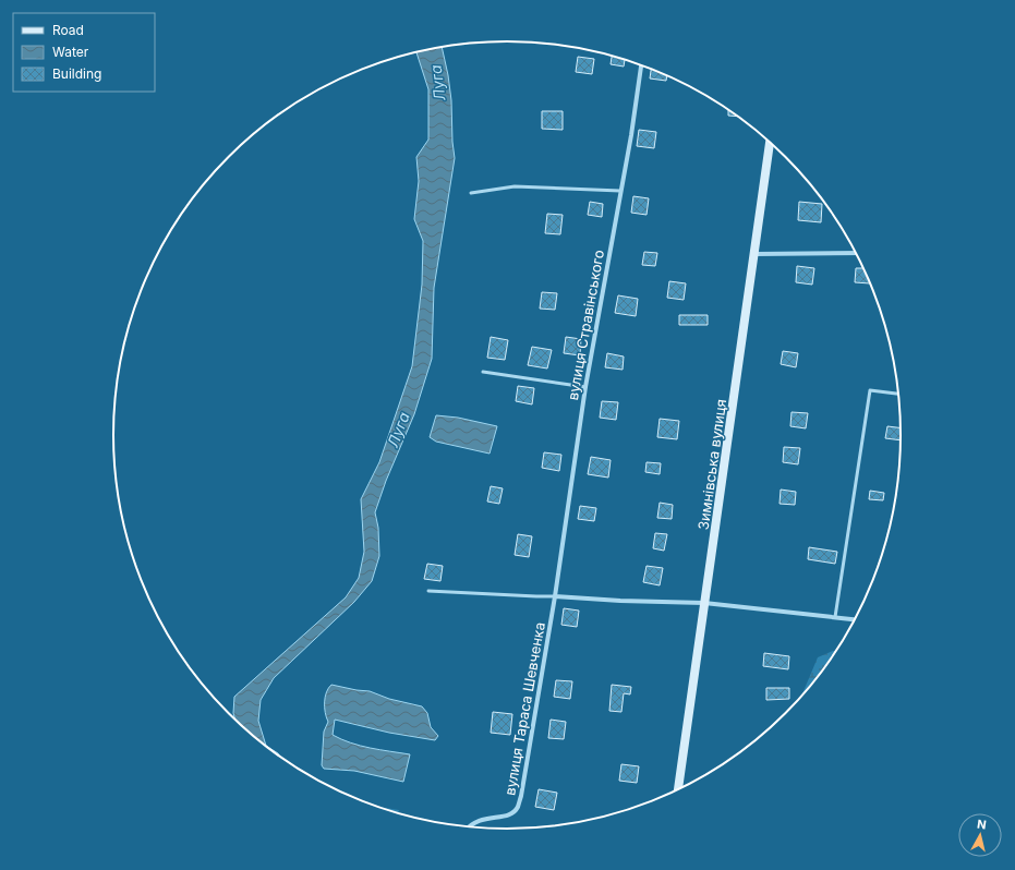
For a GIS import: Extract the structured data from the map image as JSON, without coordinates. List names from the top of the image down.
{
  "streets": {
    "main road": ["Зимнівська вулиця"],
    "street": ["вулиця Стравінського", "вулиця Тараса Шевченка"]
  },
  "crossings": [
    ["вулиця Стравінського", "вулиця Тараса Шевченка"]
  ],
  "water": ["Луга"],
  "legend": ["Road", "Water", "Building"],
  "north": "top"
}
